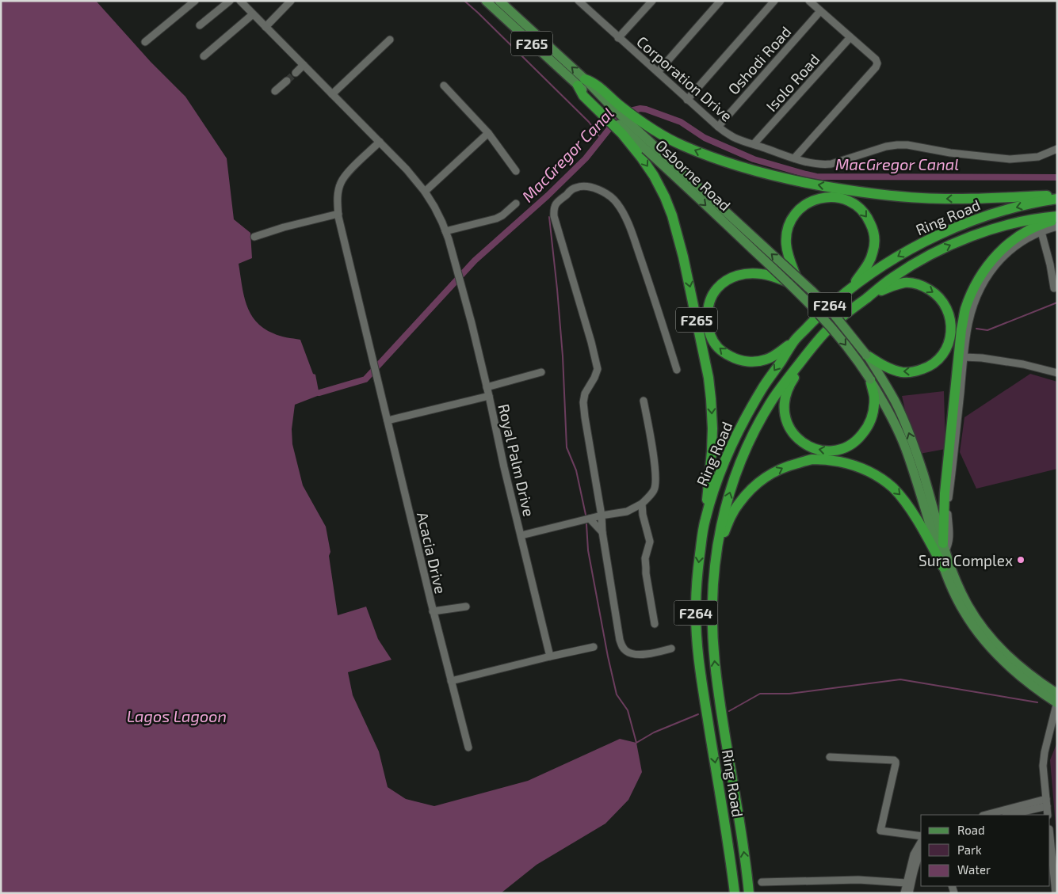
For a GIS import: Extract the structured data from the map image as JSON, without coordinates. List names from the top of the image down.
{
  "streets": {
    "highway": ["F265", "Ring Road", "F264"],
    "main road": ["Osborne Road"],
    "street": [
      "Oshodi Road",
      "Corporation Drive",
      "Isolo Road",
      "Royal Palm Drive",
      "Acacia Drive"
    ]
  },
  "crossings": [
    ["F265", "Osborne Road"],
    ["F265", "Ring Road"],
    ["Oshodi Road", "Corporation Drive"],
    ["Corporation Drive", "Isolo Road"],
    ["Royal Palm Drive", "Acacia Drive"]
  ],
  "water": ["MacGregor Canal", "Lagos Lagoon"],
  "places": ["Sura Complex"],
  "legend": ["Road", "Park", "Water"]
}
